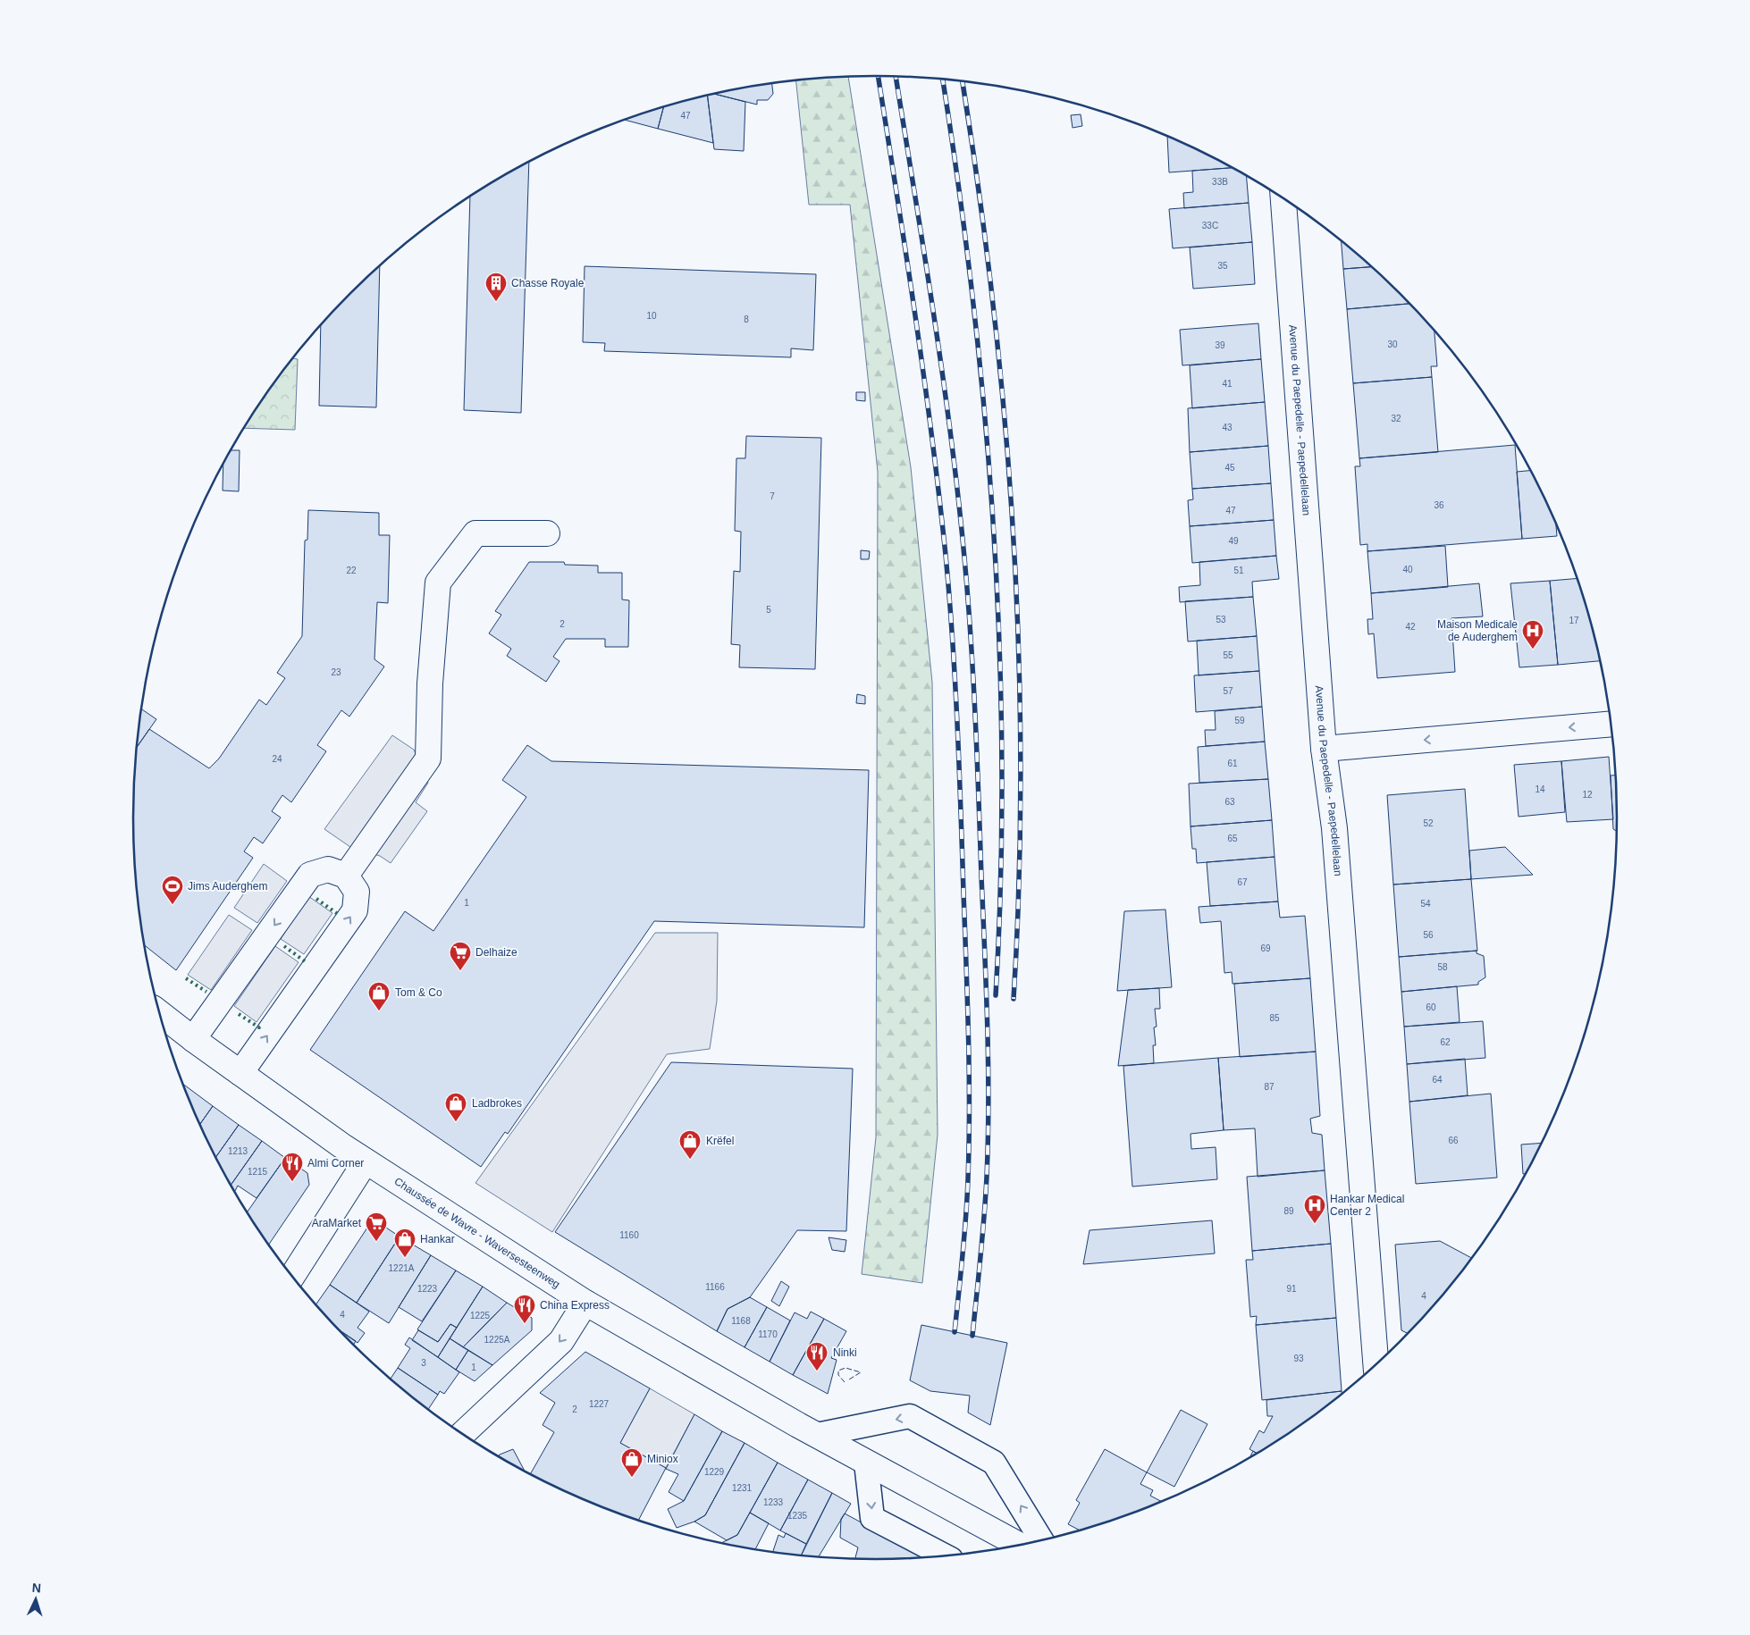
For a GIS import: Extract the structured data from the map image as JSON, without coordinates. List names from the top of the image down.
{
  "streets": {
    "street": ["Avenue du Paepedelle - Paepedellelaan", "Chaussée de Wavre - Waversesteenweg"]
  },
  "places": {
    "building": ["Chasse Royale"],
    "hospital": ["Maison Medicale de Auderghem", "Hankar Medical Center 2"],
    "sports": ["Jims Auderghem"],
    "supermarket": ["Delhaize", "AraMarket"],
    "shop": [
      "Tom & Co",
      "Ladbrokes",
      "Krëfel",
      "Hankar",
      "Miniox"
    ],
    "restaurant": ["Almi Corner", "China Express", "Ninki"]
  },
  "house_numbers": [
    "47",
    "33B",
    "33C",
    "35",
    "10",
    "8",
    "30",
    "39",
    "41",
    "32",
    "43",
    "45",
    "7",
    "36",
    "47",
    "49",
    "40",
    "22",
    "51",
    "5",
    "53",
    "17",
    "2",
    "42",
    "55",
    "23",
    "57",
    "59",
    "24",
    "61",
    "14",
    "12",
    "63",
    "52",
    "65",
    "67",
    "1",
    "54",
    "56",
    "69",
    "58",
    "60",
    "85",
    "62",
    "64",
    "87",
    "66",
    "1213",
    "1215",
    "89",
    "1160",
    "1221A",
    "1166",
    "1223",
    "91",
    "4",
    "4",
    "1225",
    "1168",
    "1170",
    "1225A",
    "93",
    "3",
    "1",
    "1227",
    "2",
    "1229",
    "1231",
    "1233",
    "1235"
  ],
  "north": "top"
}
